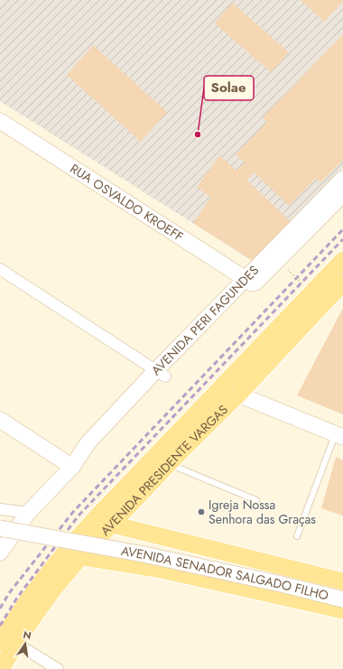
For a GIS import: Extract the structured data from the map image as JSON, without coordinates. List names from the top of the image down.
{
  "streets": {
    "main road": [
      "RUA OSVALDO KROEFF",
      "AVENIDA PERI FAGUNDES",
      "AVENIDA PRESIDENTE VARGAS",
      "AVENIDA SENADOR SALGADO FILHO"
    ]
  },
  "crossings": [
    ["RUA OSVALDO KROEFF", "AVENIDA PERI FAGUNDES"]
  ],
  "places": ["Solae", "Igreja Nossa Senhora das Graças"],
  "north": "top"
}
